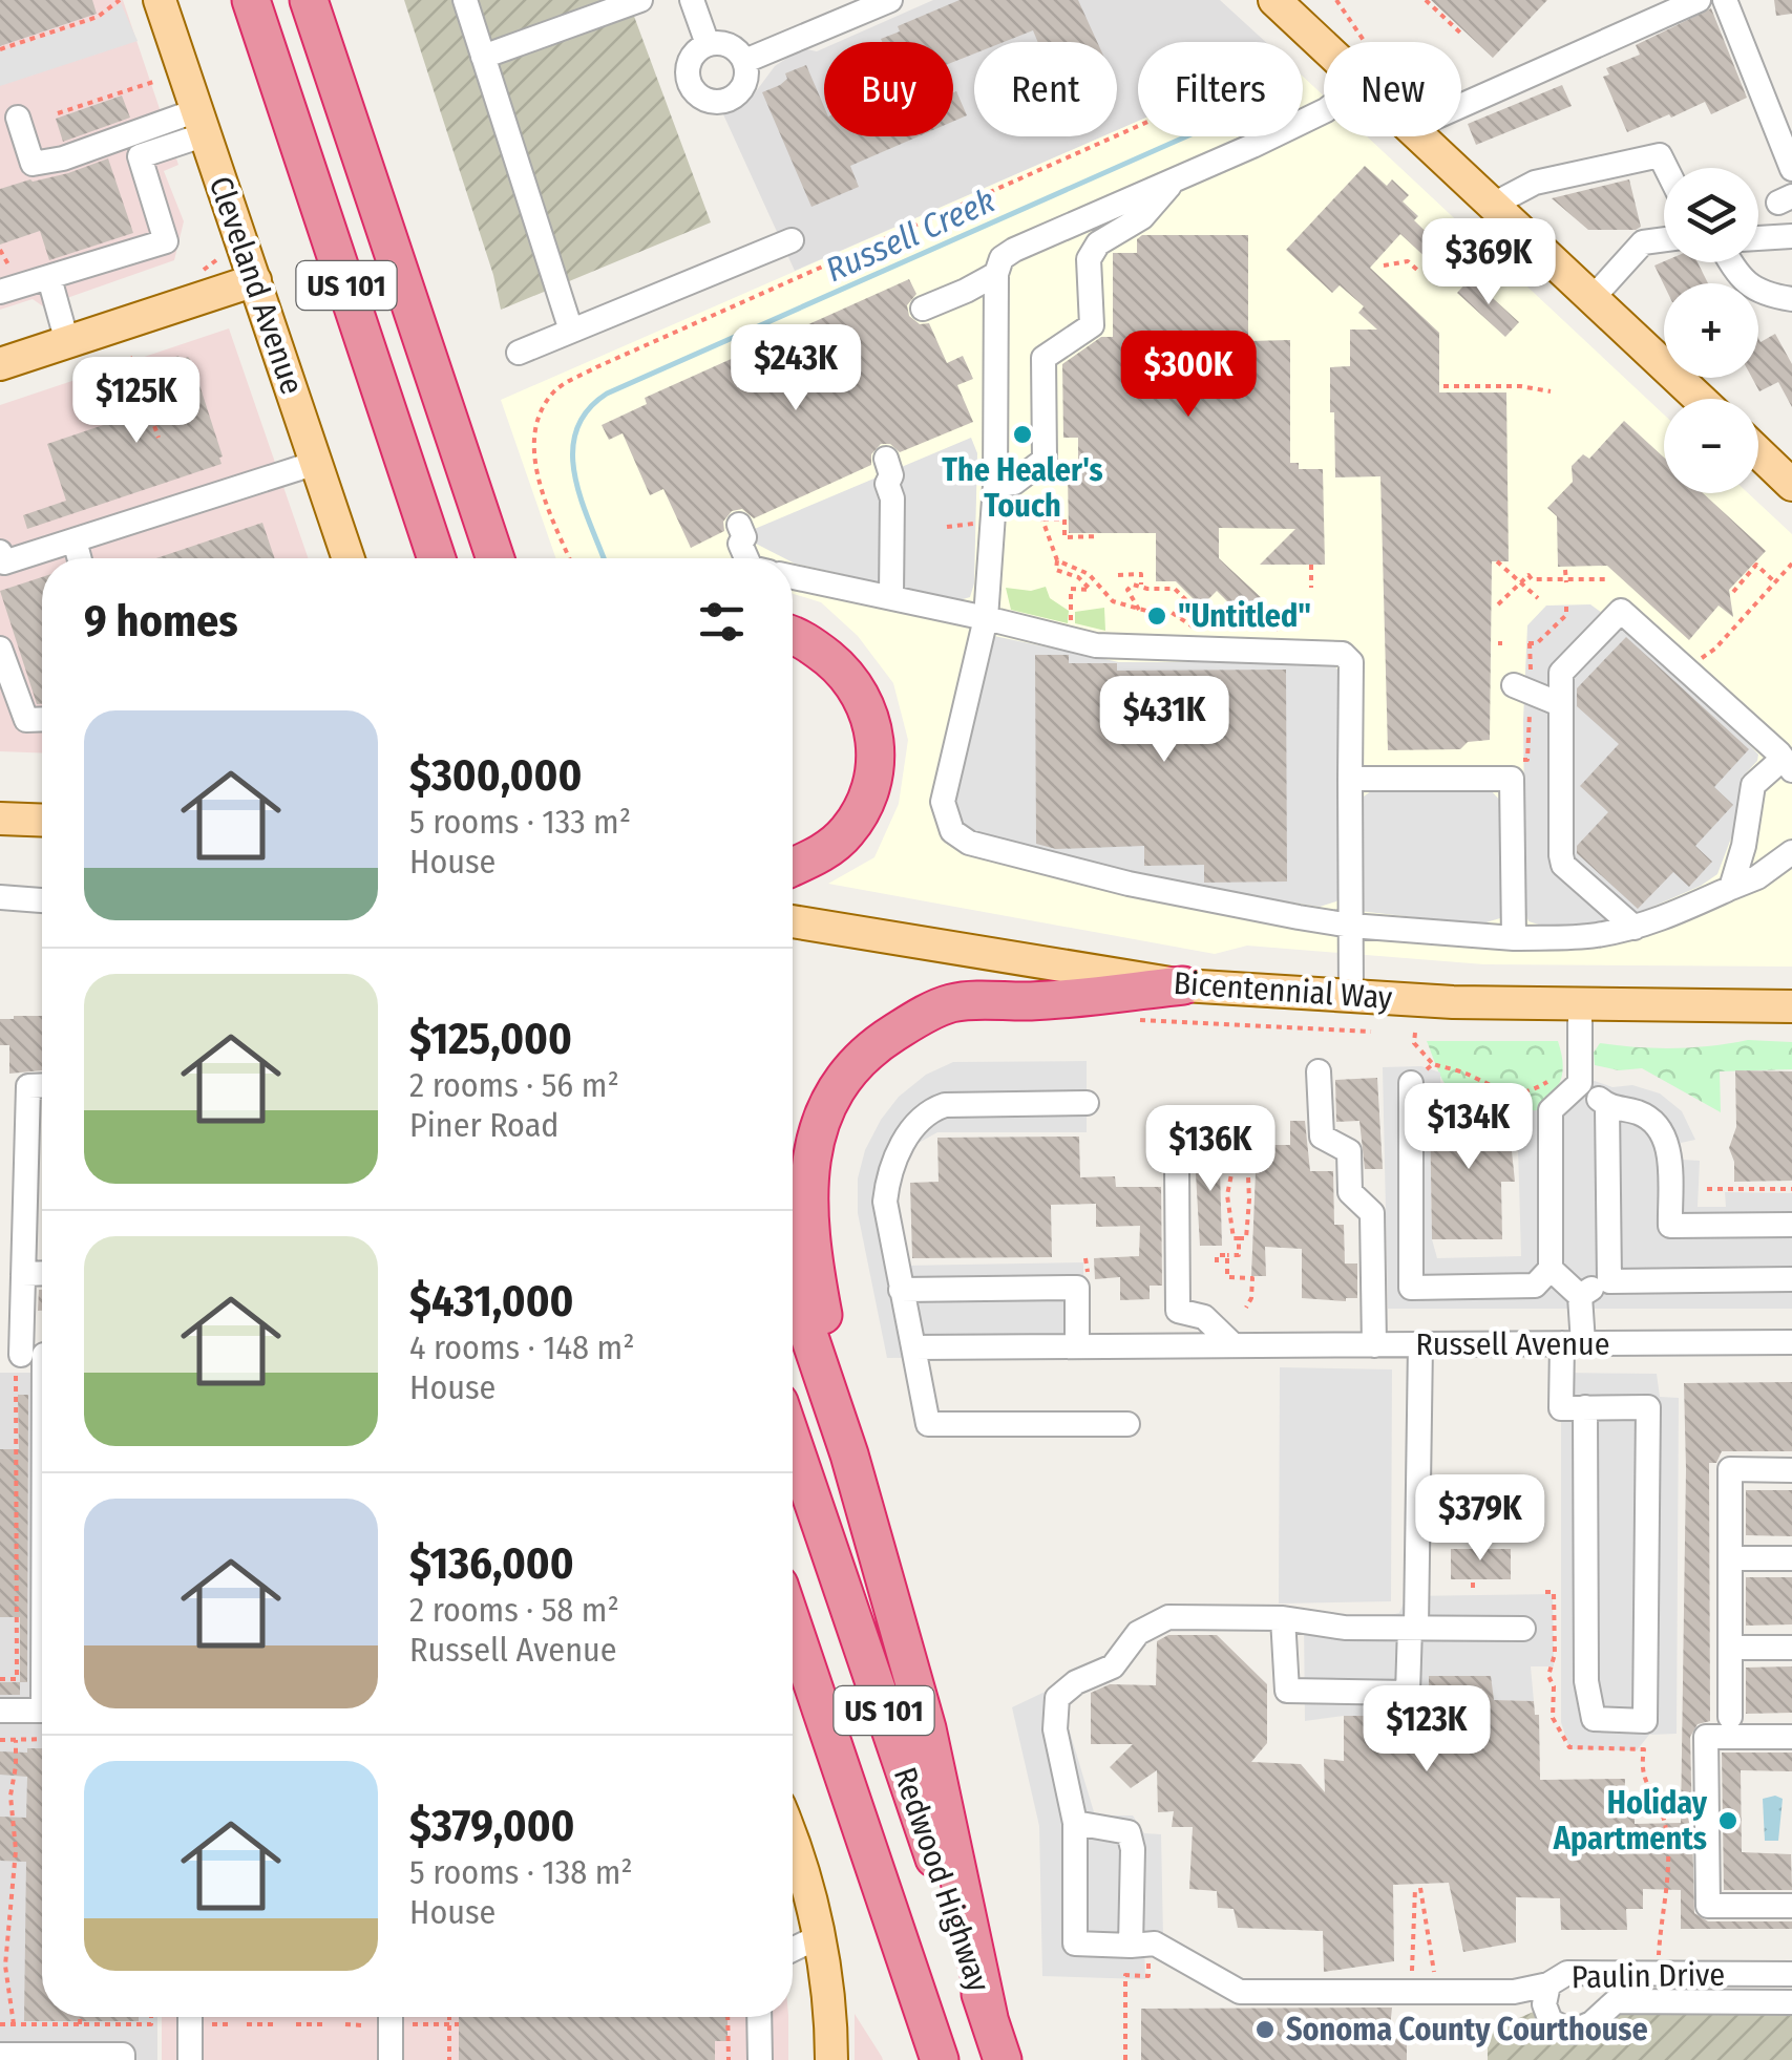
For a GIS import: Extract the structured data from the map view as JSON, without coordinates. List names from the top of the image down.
{
  "streets": {
    "highway": ["US 101", "Redwood Highway"],
    "main road": ["Cleveland Avenue", "Bicentennial Way"],
    "street": ["Russell Avenue", "Paulin Drive"]
  },
  "water": ["Russell Creek"],
  "places": [
    "The Healer's Touch",
    "\"Untitled\"",
    "Holiday Apartments",
    "Sonoma County Courthouse"
  ],
  "page": {
    "chip": [
      "Buy",
      "Rent",
      "Filters",
      "New"
    ],
    "map_buttons": ["+", "−"],
    "price": [
      "$369K",
      "$243K",
      "$300K",
      "$125K",
      "$431K",
      "$134K",
      "$136K",
      "$379K",
      "$123K"
    ],
    "heading": "9 homes",
    "list": [
      {
        "name": "$300,000",
        "note": "5 rooms · 133 m² · House"
      },
      {
        "name": "$125,000",
        "note": "2 rooms · 56 m² · Piner Road"
      },
      {
        "name": "$431,000",
        "note": "4 rooms · 148 m² · House"
      },
      {
        "name": "$136,000",
        "note": "2 rooms · 58 m² · Russell Avenue"
      },
      {
        "name": "$379,000",
        "note": "5 rooms · 138 m² · House"
      }
    ]
  }
}
